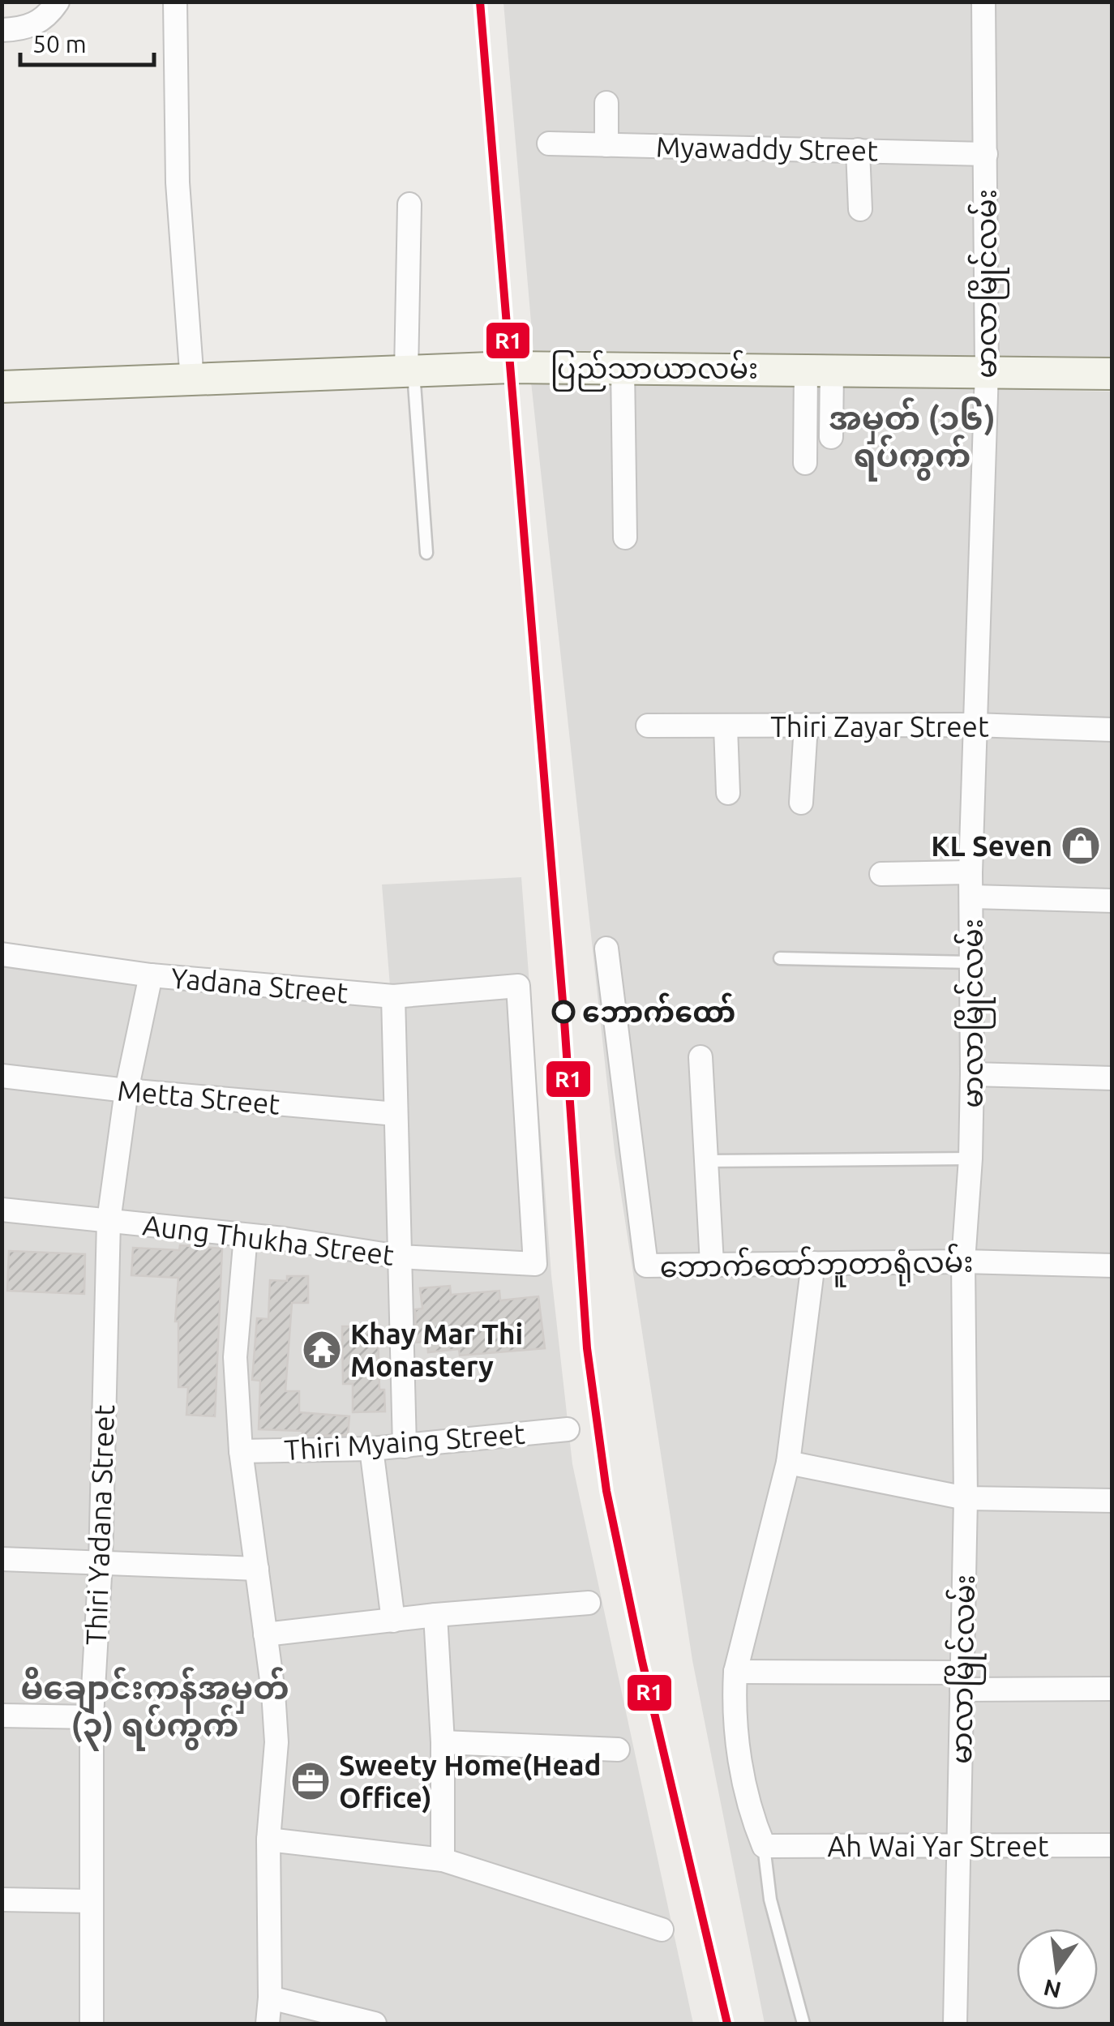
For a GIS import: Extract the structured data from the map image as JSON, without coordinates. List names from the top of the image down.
{
  "streets": {
    "street": [
      "Myawaddy Street",
      "မာလာမြိုင်လမ်း",
      "ပြည်သာယာလမ်း",
      "Thiri Zayar Street",
      "Yadana Street",
      "Metta Street",
      "Aung Thukha Street",
      "ဘောက်ထော်ဘူတာရုံလမ်း",
      "Thiri Myaing Street",
      "Thiri Yadana Street",
      "Ah Wai Yar Street"
    ]
  },
  "crossings": [
    ["Myawaddy Street", "မာလာမြိုင်လမ်း"],
    ["မာလာမြိုင်လမ်း", "ပြည်သာယာလမ်း"],
    ["မာလာမြိုင်လမ်း", "Thiri Zayar Street"],
    ["မာလာမြိုင်လမ်း", "ဘောက်ထော်ဘူတာရုံလမ်း"],
    ["မာလာမြိုင်လမ်း", "Ah Wai Yar Street"],
    ["Yadana Street", "Aung Thukha Street"],
    ["Yadana Street", "Thiri Yadana Street"],
    ["Metta Street", "Thiri Yadana Street"],
    ["Aung Thukha Street", "Thiri Yadana Street"]
  ],
  "districts": ["အမှတ် (၁၆) ရပ်ကွက်", "မိချောင်းကန်အမှတ် (၃) ရပ်ကွက်"],
  "places": {
    "shop": ["KL Seven"],
    "other": ["ဘောက်ထော်"],
    "temple": ["Khay Mar Thi Monastery"],
    "office": ["Sweety Home(Head Office)"]
  },
  "lines": ["transit line R1"],
  "scale_bar": "50 m",
  "north": "bottom"
}
